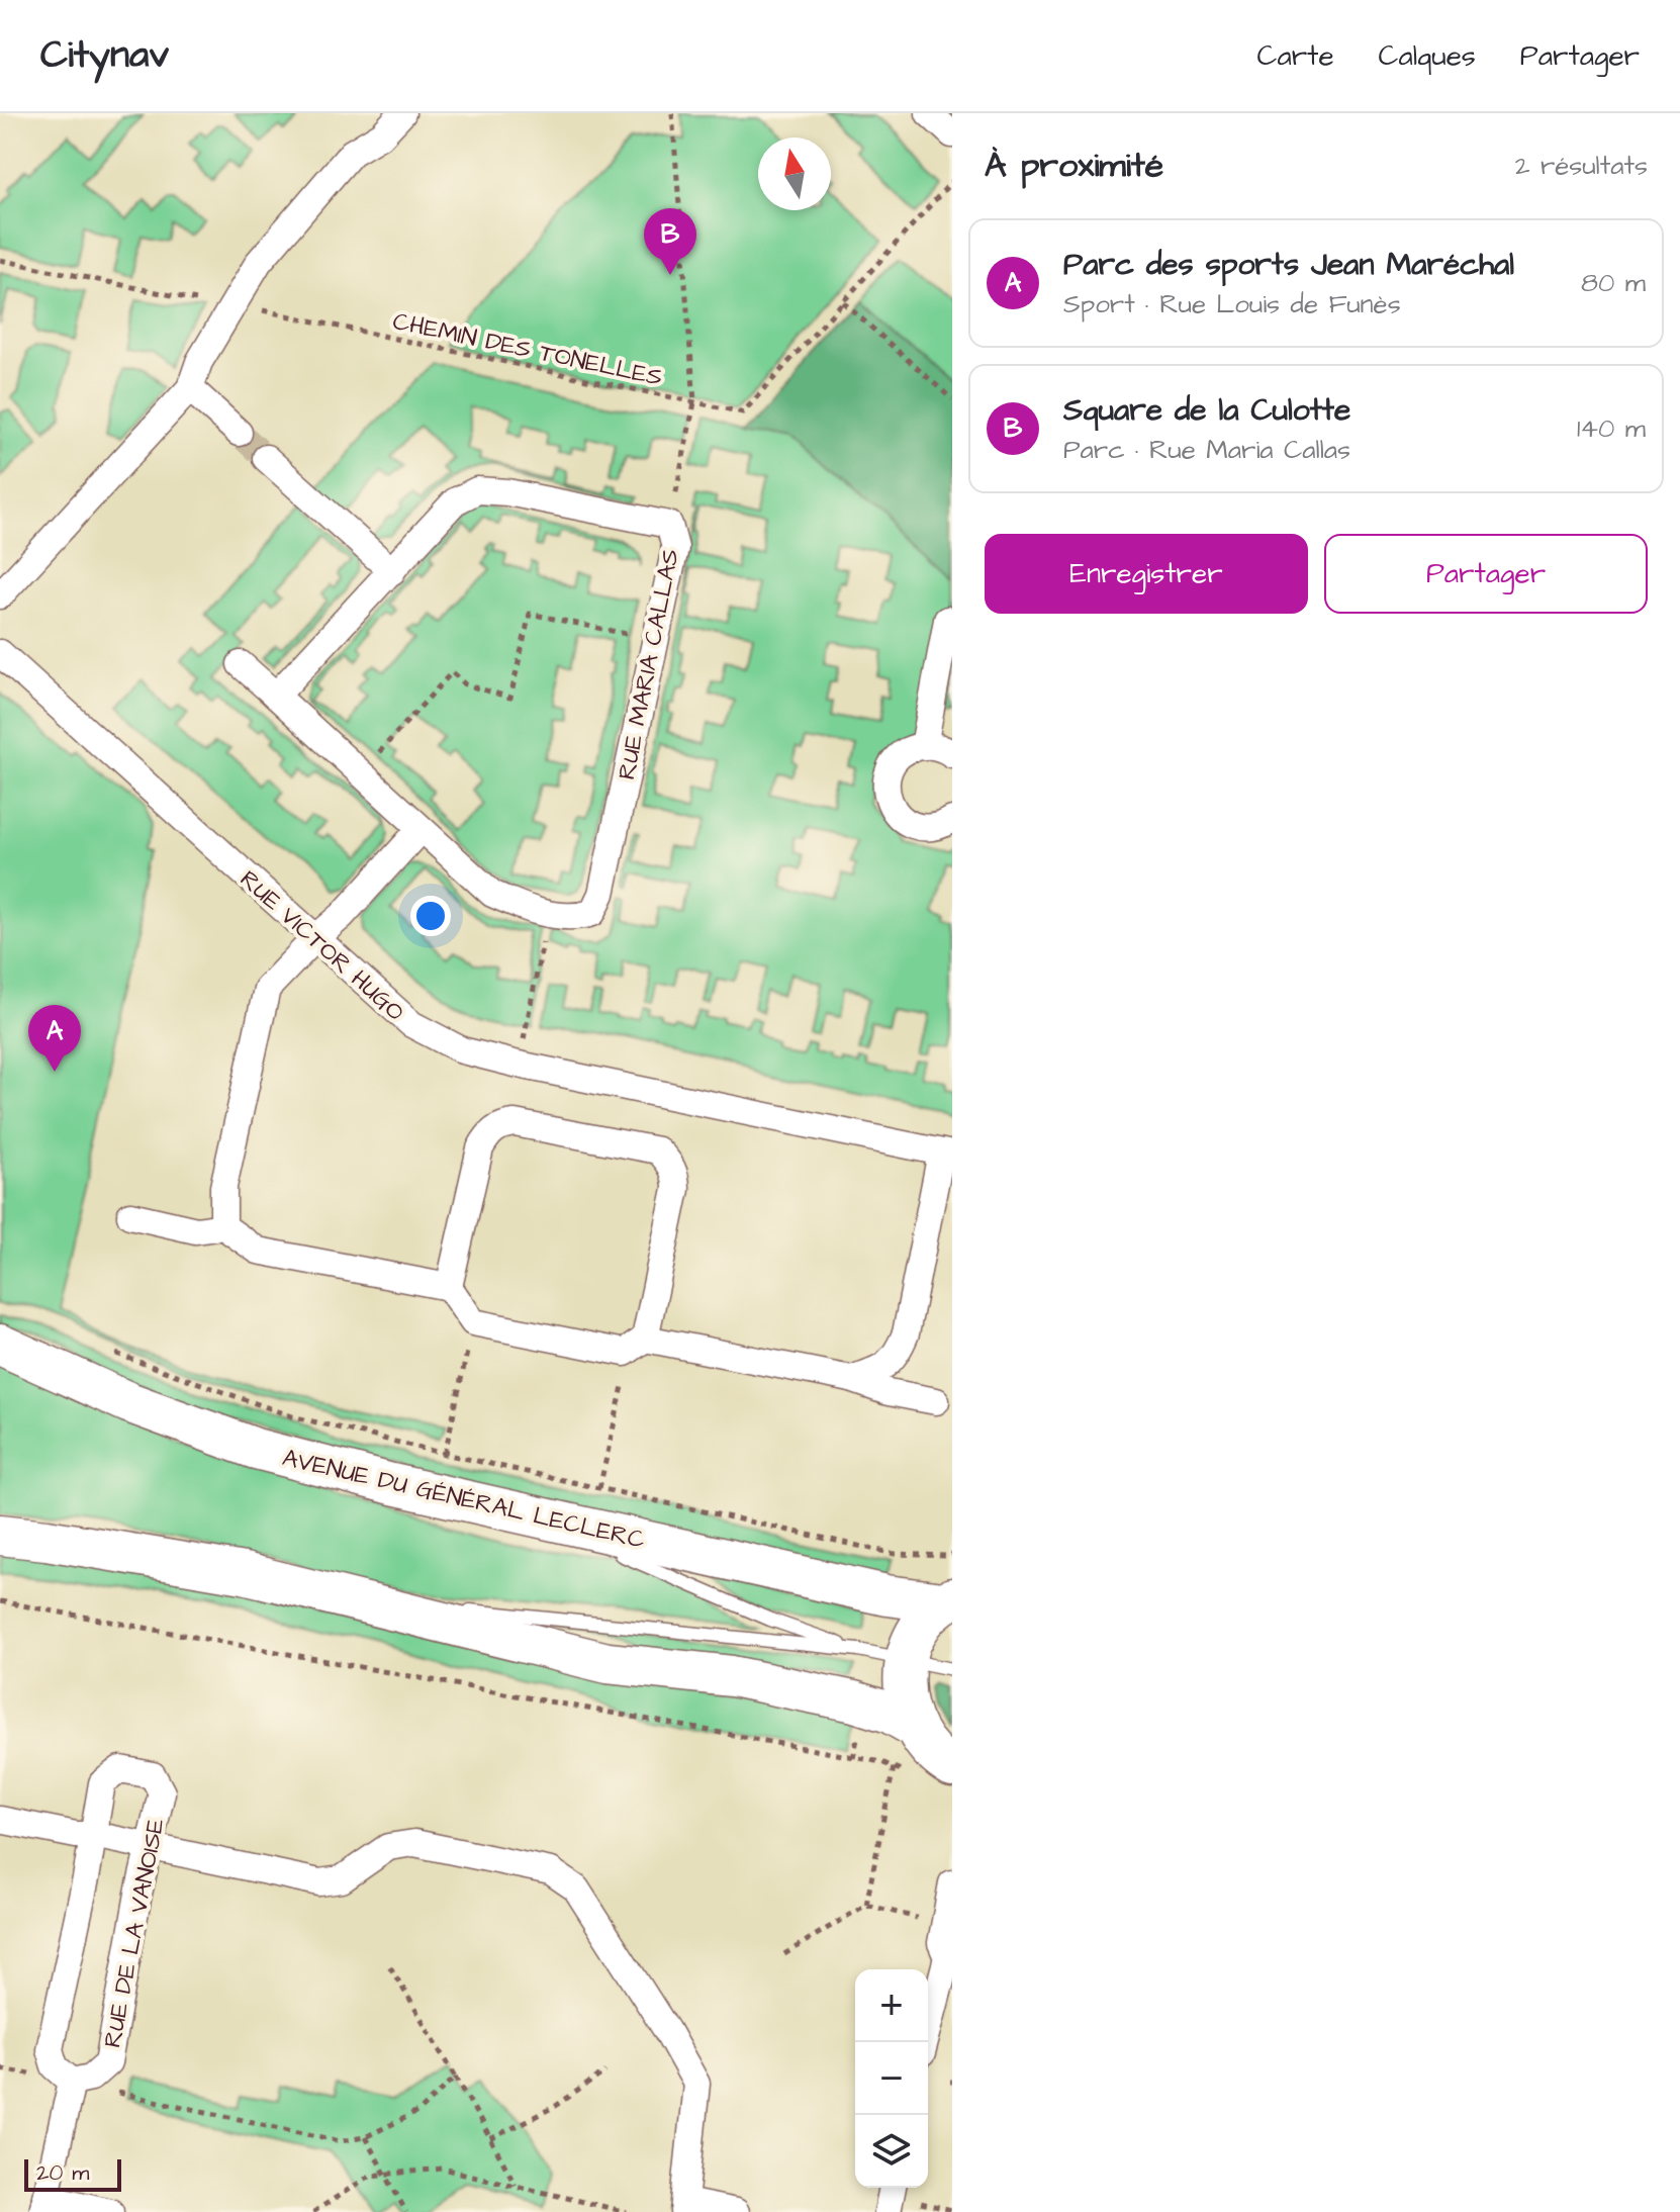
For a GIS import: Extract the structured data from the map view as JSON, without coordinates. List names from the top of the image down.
{
  "streets": {
    "main road": ["AVENUE DU GÉNÉRAL LECLERC"],
    "street": ["RUE MARIA CALLAS", "RUE VICTOR HUGO", "RUE DE LA VANOISE"],
    "path": ["CHEMIN DES TONELLES"]
  },
  "scale_bar": "20 m",
  "north": "top",
  "page": {
    "header": "Citynav",
    "nav": ["Carte", "Calques", "Partager"],
    "heading": ["À proximité", "2 résultats"],
    "pins": ["B", "A"],
    "list": [
      {
        "mark": "A",
        "name": "Parc des sports Jean Maréchal",
        "note": "Sport · Rue Louis de Funès",
        "value": "80 m"
      },
      {
        "mark": "B",
        "name": "Square de la Culotte",
        "note": "Parc · Rue Maria Callas",
        "value": "140 m"
      }
    ],
    "buttons": ["Enregistrer", "Partager"],
    "map_buttons": ["+", "−"],
    "scale": "20 m"
  }
}
